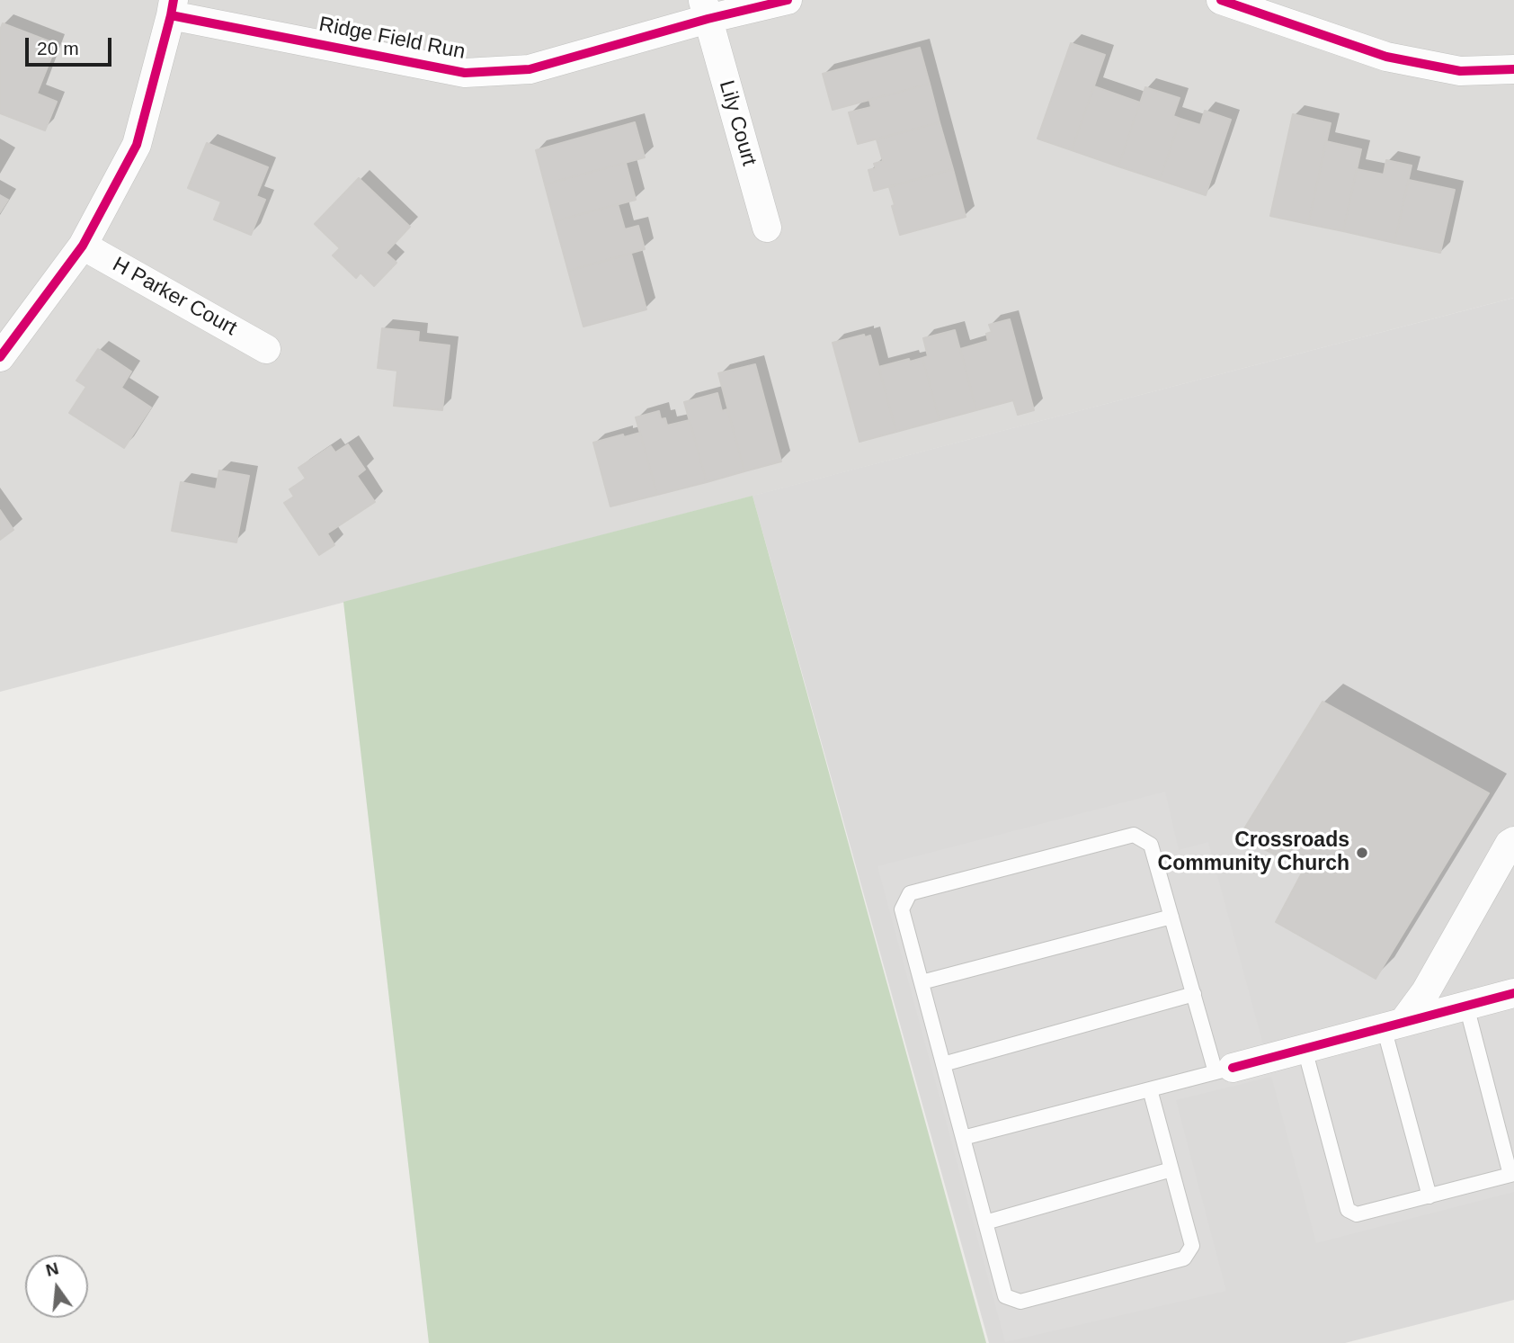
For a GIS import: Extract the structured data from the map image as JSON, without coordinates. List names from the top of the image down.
{
  "streets": {
    "street": ["Ridge Field Run", "Lily Court", "H Parker Court"]
  },
  "crossings": [
    ["Ridge Field Run", "Lily Court"]
  ],
  "places": ["Crossroads Community Church"],
  "scale_bar": "20 m",
  "north": "top"
}
